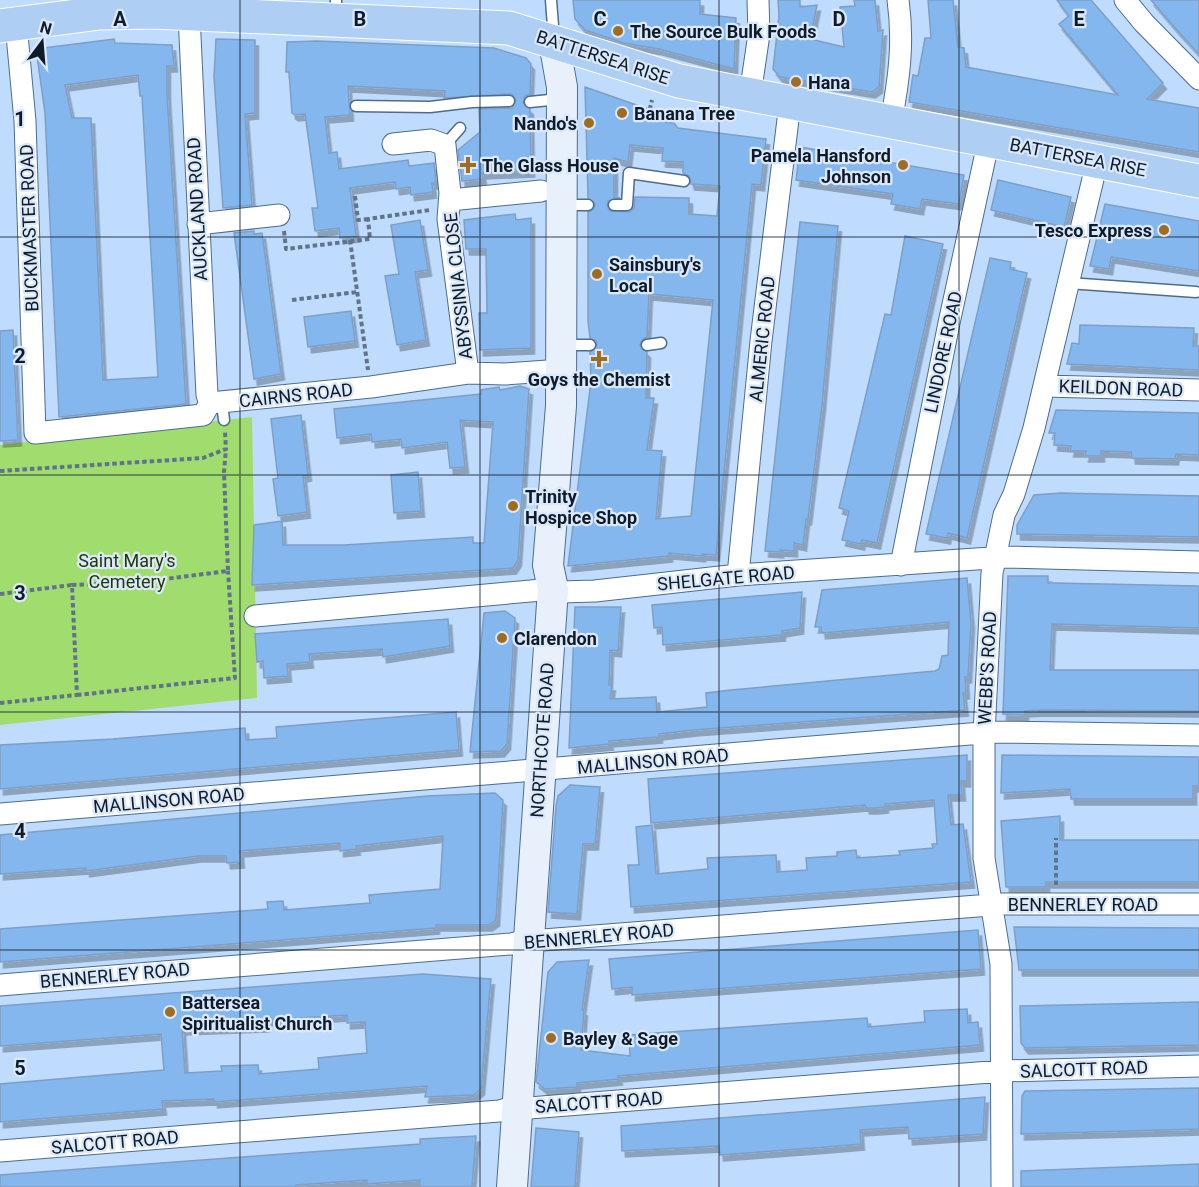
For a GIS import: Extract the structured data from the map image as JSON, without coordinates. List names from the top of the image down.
{
  "streets": {
    "highway": ["BATTERSEA RISE"],
    "main road": ["NORTHCOTE ROAD"],
    "street": [
      "AUCKLAND ROAD",
      "BUCKMASTER ROAD",
      "ABYSSINIA CLOSE",
      "ALMERIC ROAD",
      "LINDORE ROAD",
      "KEILDON ROAD",
      "CAIRNS ROAD",
      "SHELGATE ROAD",
      "WEBB'S ROAD",
      "MALLINSON ROAD",
      "BENNERLEY ROAD",
      "SALCOTT ROAD"
    ]
  },
  "crossings": [
    ["BATTERSEA RISE", "AUCKLAND ROAD"],
    ["BATTERSEA RISE", "BUCKMASTER ROAD"],
    ["BATTERSEA RISE", "ALMERIC ROAD"],
    ["BATTERSEA RISE", "LINDORE ROAD"],
    ["BATTERSEA RISE", "WEBB'S ROAD"],
    ["BATTERSEA RISE", "NORTHCOTE ROAD"],
    ["AUCKLAND ROAD", "CAIRNS ROAD"],
    ["BUCKMASTER ROAD", "CAIRNS ROAD"],
    ["ABYSSINIA CLOSE", "CAIRNS ROAD"],
    ["ABYSSINIA CLOSE", "NORTHCOTE ROAD"],
    ["ALMERIC ROAD", "SHELGATE ROAD"],
    ["LINDORE ROAD", "SHELGATE ROAD"],
    ["KEILDON ROAD", "WEBB'S ROAD"],
    ["CAIRNS ROAD", "NORTHCOTE ROAD"],
    ["SHELGATE ROAD", "WEBB'S ROAD"],
    ["SHELGATE ROAD", "NORTHCOTE ROAD"],
    ["WEBB'S ROAD", "MALLINSON ROAD"],
    ["WEBB'S ROAD", "BENNERLEY ROAD"],
    ["WEBB'S ROAD", "SALCOTT ROAD"],
    ["NORTHCOTE ROAD", "MALLINSON ROAD"],
    ["NORTHCOTE ROAD", "BENNERLEY ROAD"],
    ["NORTHCOTE ROAD", "SALCOTT ROAD"]
  ],
  "parks": ["Saint Mary's Cemetery"],
  "places": {
    "other": [
      "The Source Bulk Foods",
      "Hana",
      "Banana Tree",
      "Nando's",
      "Pamela Hansford Johnson",
      "Tesco Express",
      "Sainsbury's Local",
      "Trinity Hospice Shop",
      "Clarendon",
      "Battersea Spiritualist Church",
      "Bayley & Sage"
    ],
    "health": ["The Glass House", "Goys the Chemist"]
  },
  "north": "top",
  "grid": {
    "columns": [
      "A",
      "B",
      "C",
      "D",
      "E"
    ],
    "rows": [
      "1",
      "2",
      "3",
      "4",
      "5"
    ]
  }
}
